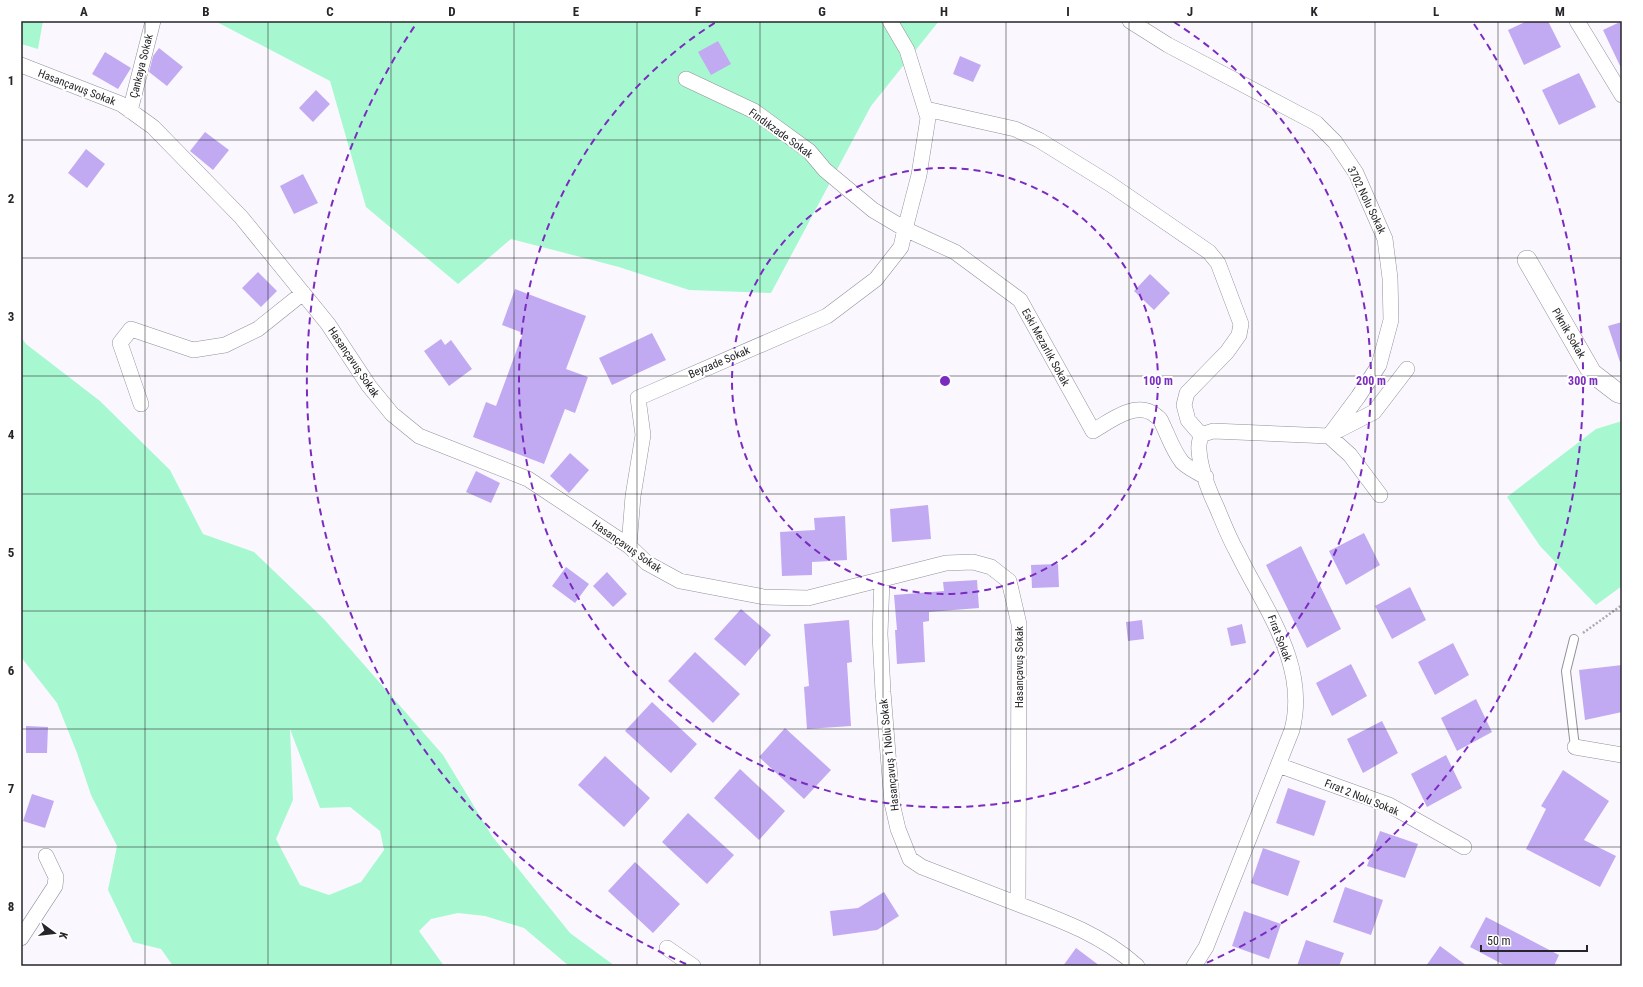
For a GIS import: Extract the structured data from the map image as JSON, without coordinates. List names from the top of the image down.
{
  "streets": {
    "street": [
      "Çankaya Sokak",
      "Hasançavuş Sokak",
      "Fındıkzade Sokak",
      "3702 Nolu Sokak",
      "Piknik Sokak",
      "Eski Mezarlık Sokak",
      "Beyzade Sokak",
      "Fırat Sokak",
      "Hasançavuş 1 Nolu Sokak",
      "Fırat 2 Nolu Sokak"
    ]
  },
  "crossings": [
    ["Çankaya Sokak", "Hasançavuş Sokak"],
    ["Hasançavuş Sokak", "Beyzade Sokak"],
    ["Hasançavuş Sokak", "Hasançavuş 1 Nolu Sokak"],
    ["Fındıkzade Sokak", "Eski Mezarlık Sokak"],
    ["Fındıkzade Sokak", "Beyzade Sokak"],
    ["Eski Mezarlık Sokak", "Beyzade Sokak"],
    ["Eski Mezarlık Sokak", "Fırat Sokak"],
    ["Fırat Sokak", "Fırat 2 Nolu Sokak"]
  ],
  "scale_bar": "50 m",
  "north": "right",
  "grid": {
    "columns": [
      "A",
      "B",
      "C",
      "D",
      "E",
      "F",
      "G",
      "H",
      "I",
      "J",
      "K",
      "L",
      "M"
    ],
    "rows": [
      "1",
      "2",
      "3",
      "4",
      "5",
      "6",
      "7",
      "8"
    ]
  },
  "rings": ["100 m", "200 m", "300 m"]
}
